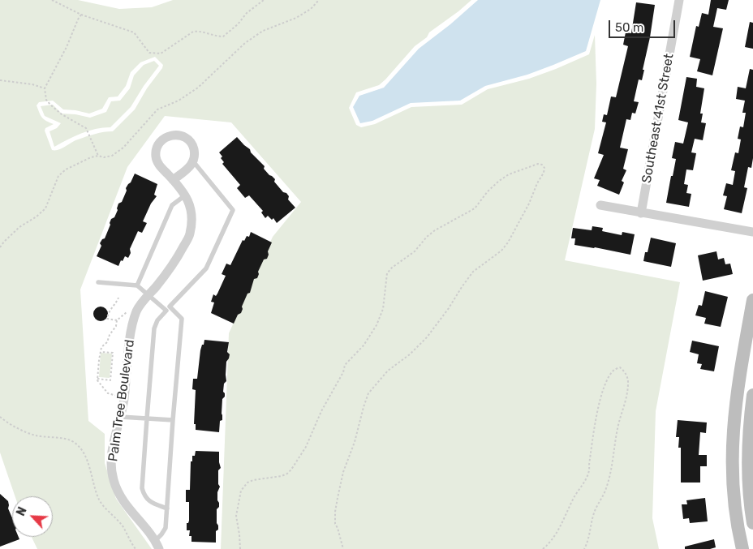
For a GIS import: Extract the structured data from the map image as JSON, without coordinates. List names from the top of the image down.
{
  "streets": {
    "street": ["Southeast 41st Street", "Palm Tree Boulevard"]
  },
  "scale_bar": "50 m",
  "north": "top left"
}
